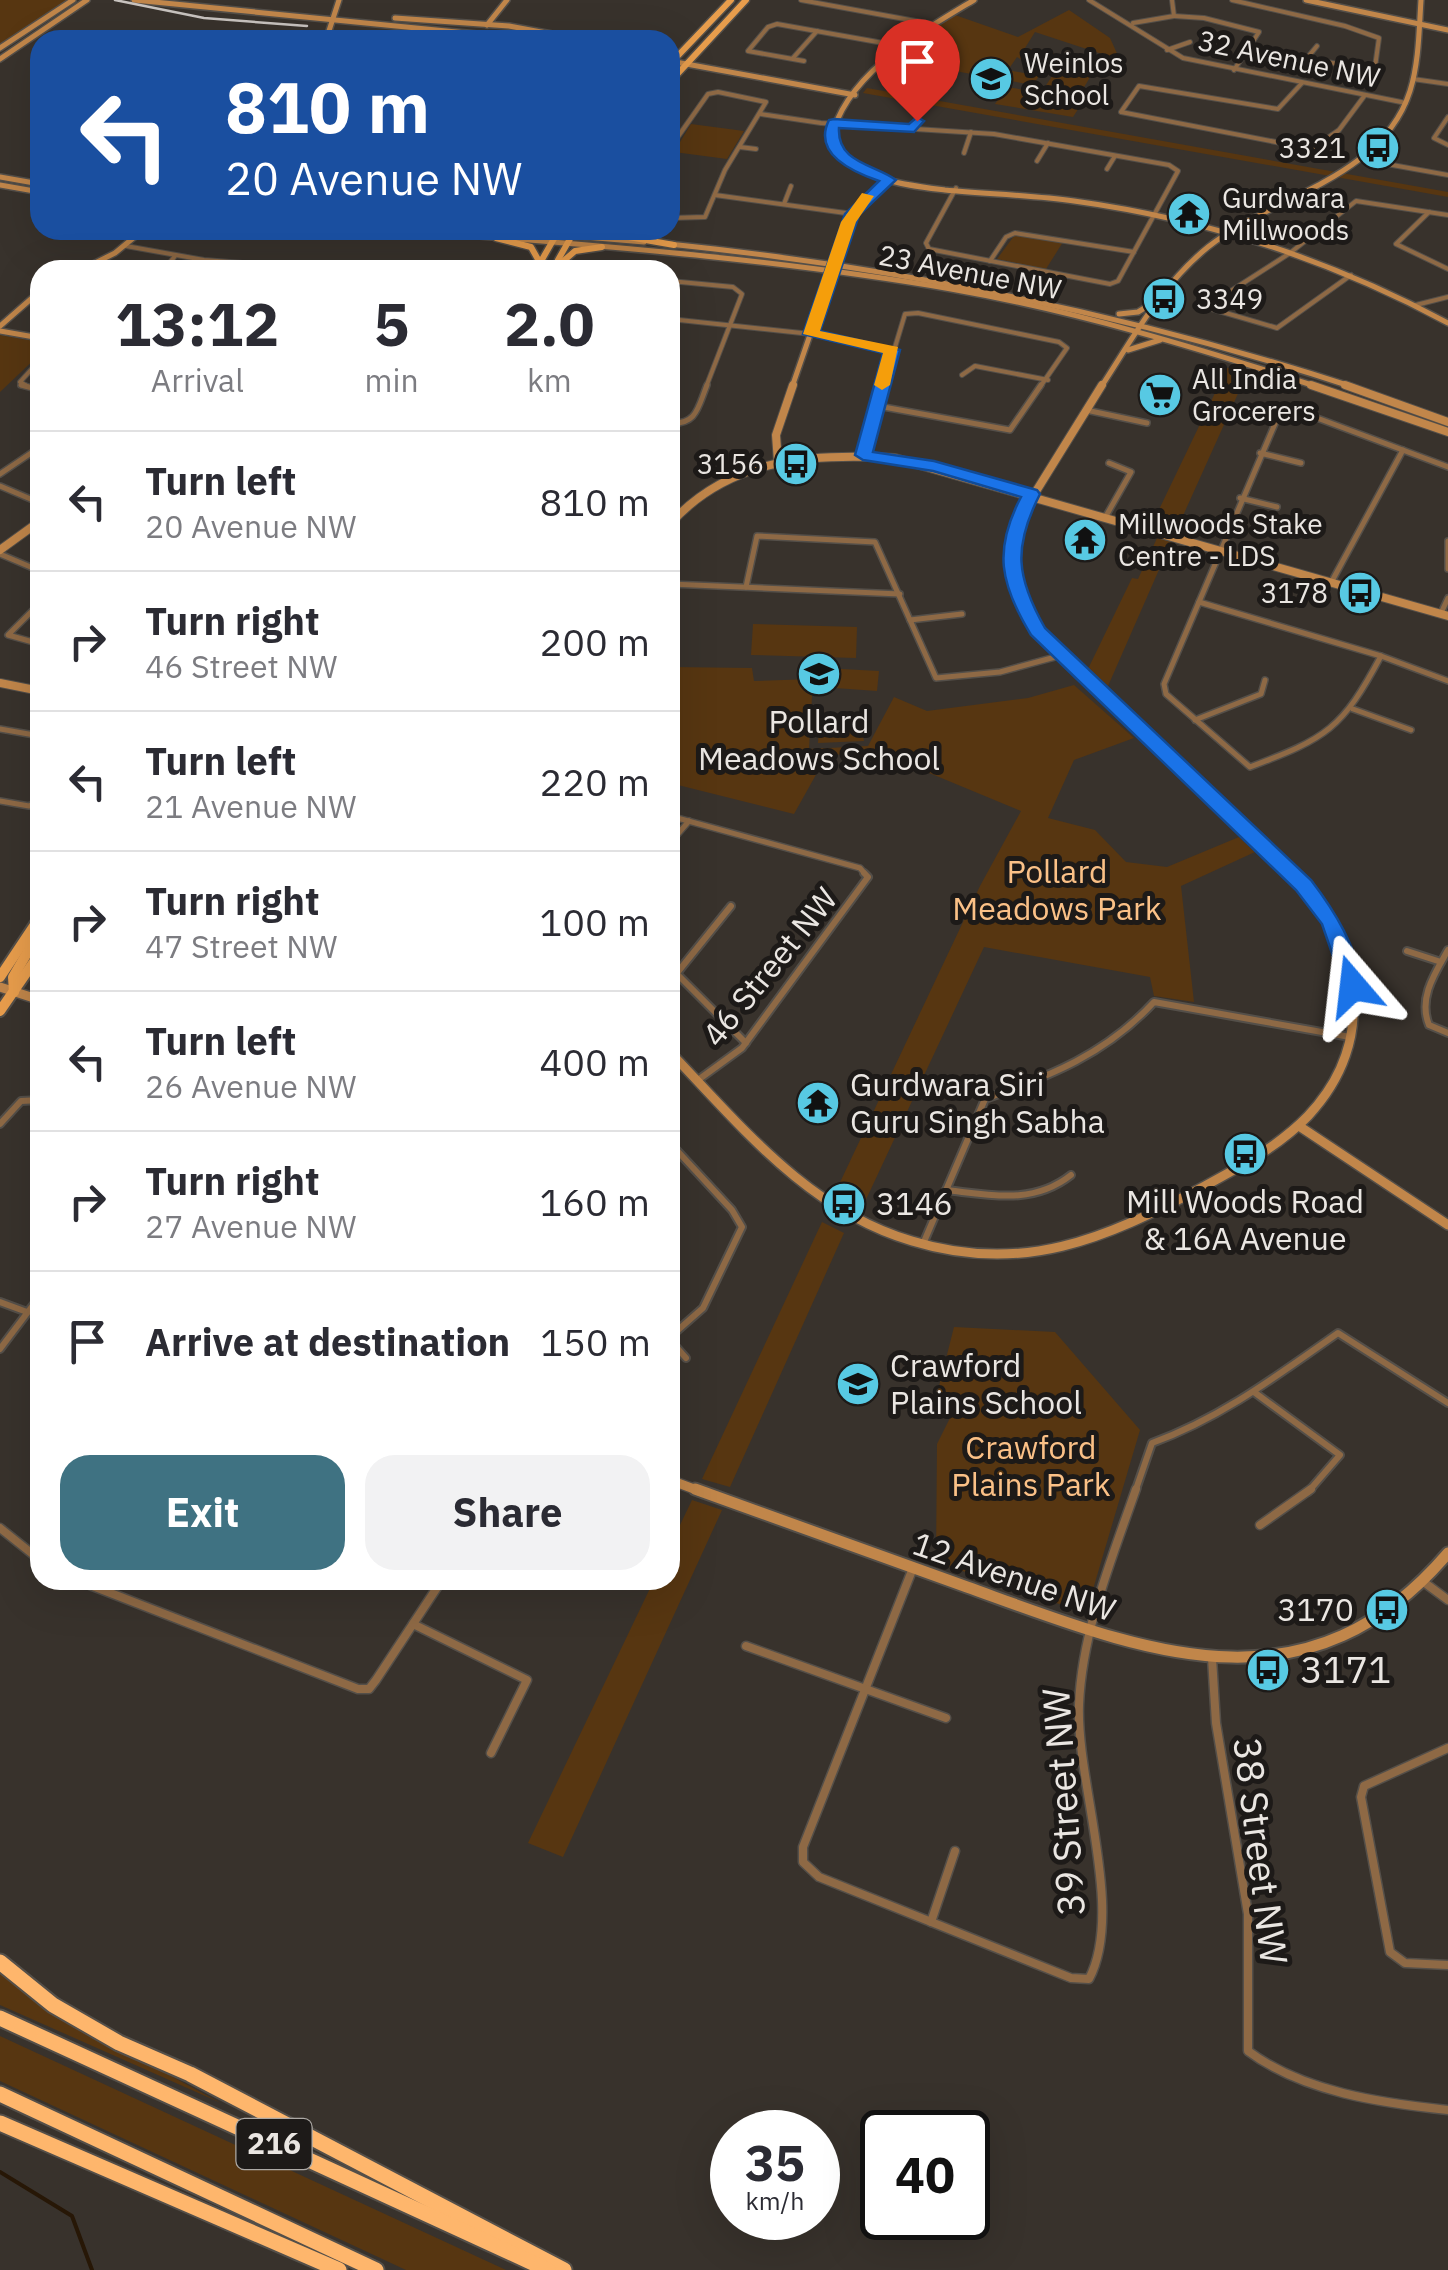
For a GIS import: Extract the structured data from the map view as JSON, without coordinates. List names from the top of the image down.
{
  "streets": {
    "highway": ["216"],
    "main road": ["23 Avenue NW"],
    "street": [
      "32 Avenue NW",
      "46 Street NW",
      "12 Avenue NW",
      "39 Street NW",
      "38 Street NW"
    ]
  },
  "crossings": [
    ["12 Avenue NW", "39 Street NW"],
    ["12 Avenue NW", "38 Street NW"]
  ],
  "parks": ["Pollard Meadows Park", "Crawford Plains Park"],
  "places": {
    "school or university": ["Weinlos School", "Pollard Meadows School", "Crawford Plains School"],
    "bus stop": [
      "3321",
      "3349",
      "3156",
      "3178",
      "Mill Woods Road & 16A Avenue",
      "3146",
      "3170",
      "3171"
    ],
    "temple": ["Gurdwara Millwoods", "Millwoods Stake Centre - LDS", "Gurdwara Siri Guru Singh Sabha"],
    "supermarket": ["All India Grocerers"]
  },
  "page": {
    "turn": ["810 m", "20 Avenue NW"],
    "eta": [
      "13:12",
      "Arrival",
      "5",
      "min",
      "2.0",
      "km"
    ],
    "list": [
      {
        "name": "Turn left",
        "note": "20 Avenue NW",
        "value": "810 m"
      },
      {
        "name": "Turn right",
        "note": "46 Street NW",
        "value": "200 m"
      },
      {
        "name": "Turn left",
        "note": "21 Avenue NW",
        "value": "220 m"
      },
      {
        "name": "Turn right",
        "note": "47 Street NW",
        "value": "100 m"
      },
      {
        "name": "Turn left",
        "note": "26 Avenue NW",
        "value": "400 m"
      },
      {
        "name": "Turn right",
        "note": "27 Avenue NW",
        "value": "160 m"
      },
      {
        "name": "Arrive at destination",
        "value": "150 m"
      }
    ],
    "buttons": ["Exit", "Share"],
    "speed": "35 km/h",
    "limit": "40"
  }
}
